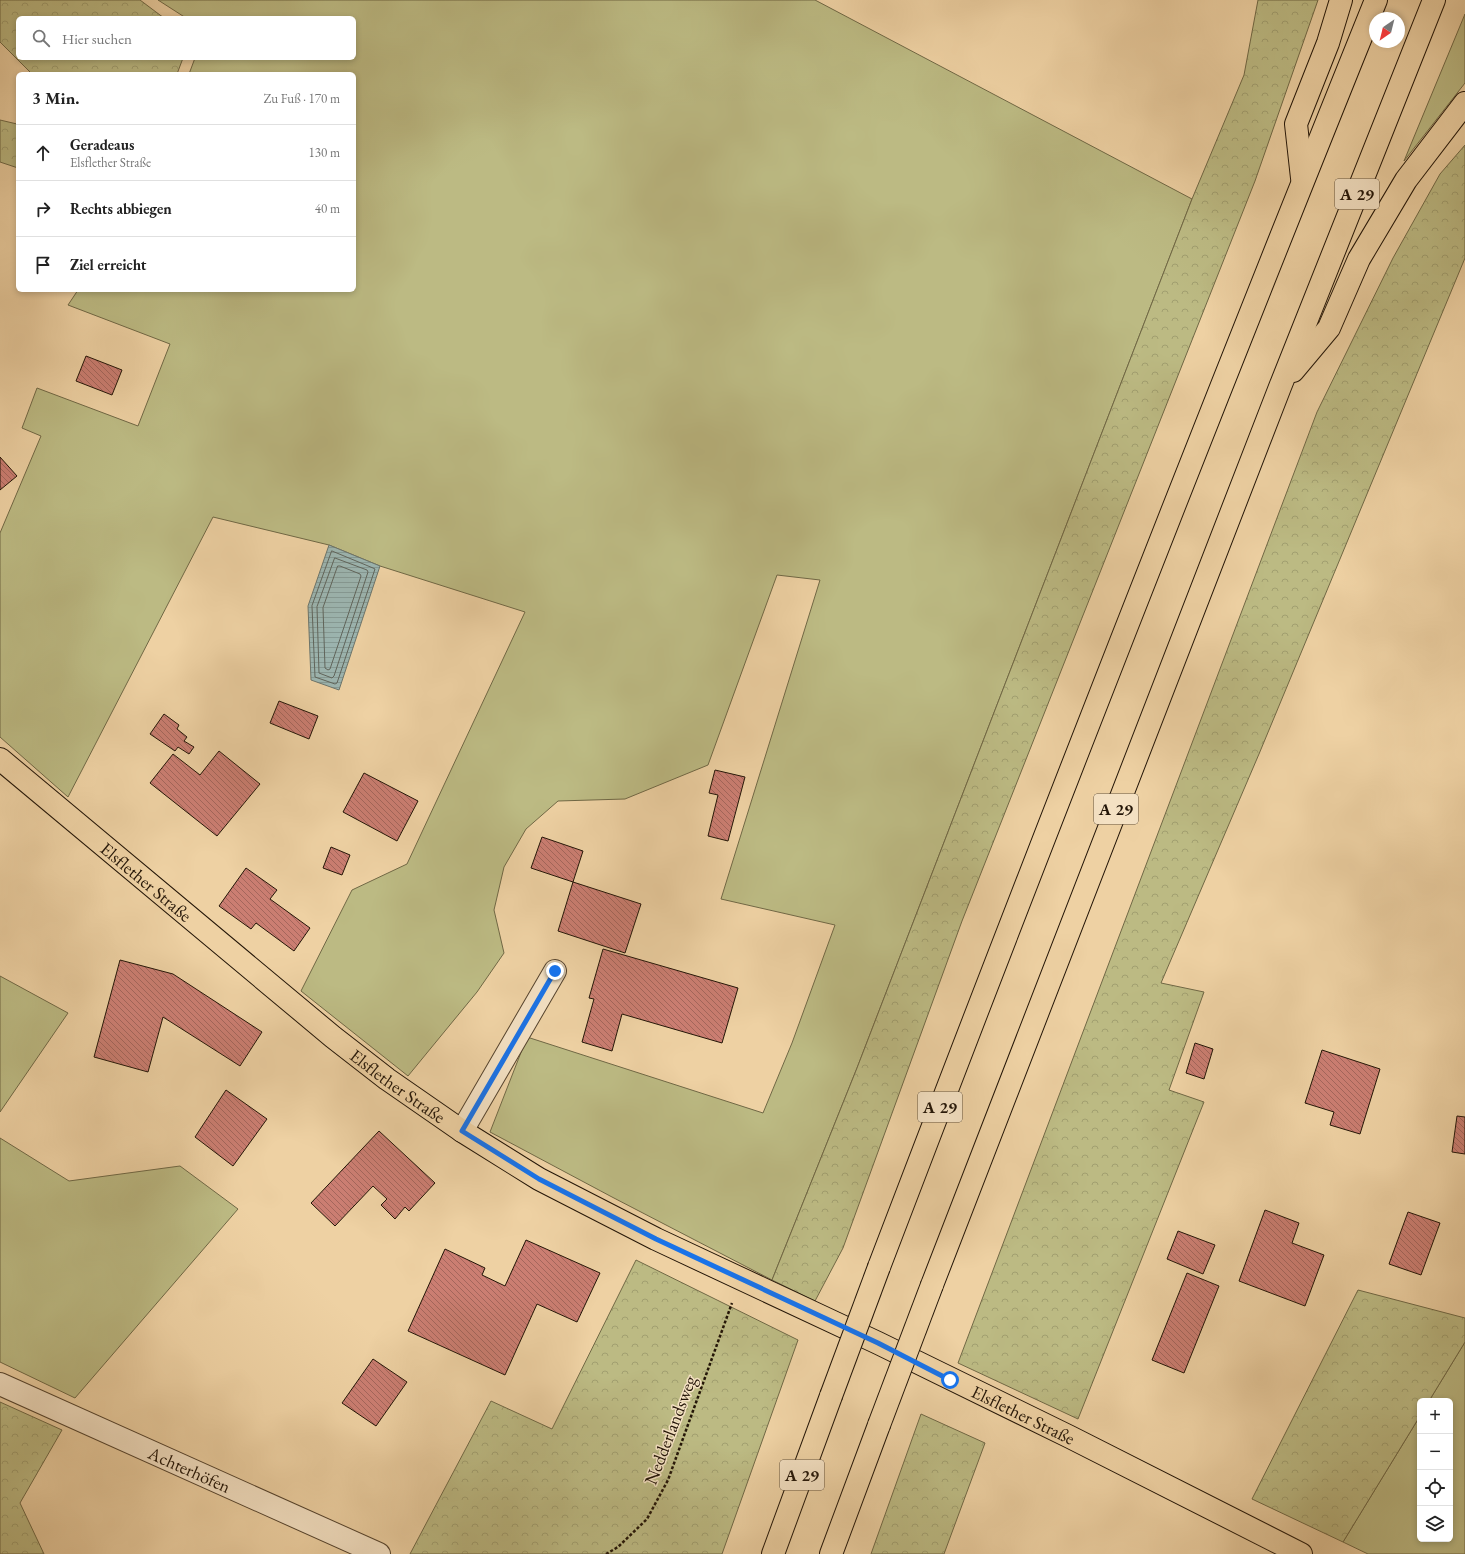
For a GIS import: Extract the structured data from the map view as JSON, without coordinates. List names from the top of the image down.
{
  "streets": {
    "main road": ["A 29", "Elsflether Straße"],
    "lane": ["Achterhöfen"],
    "path": ["Nedderlandsweg"]
  },
  "north": "bottom left",
  "page": {
    "search": "Hier suchen",
    "heading": ["3 Min.", "Zu Fuß · 170 m"],
    "list": [
      ["Geradeaus", "Elsflether Straße", "130 m"],
      ["Rechts abbiegen", "40 m"],
      "Ziel erreicht"
    ],
    "map_buttons": ["+", "−"]
  }
}
